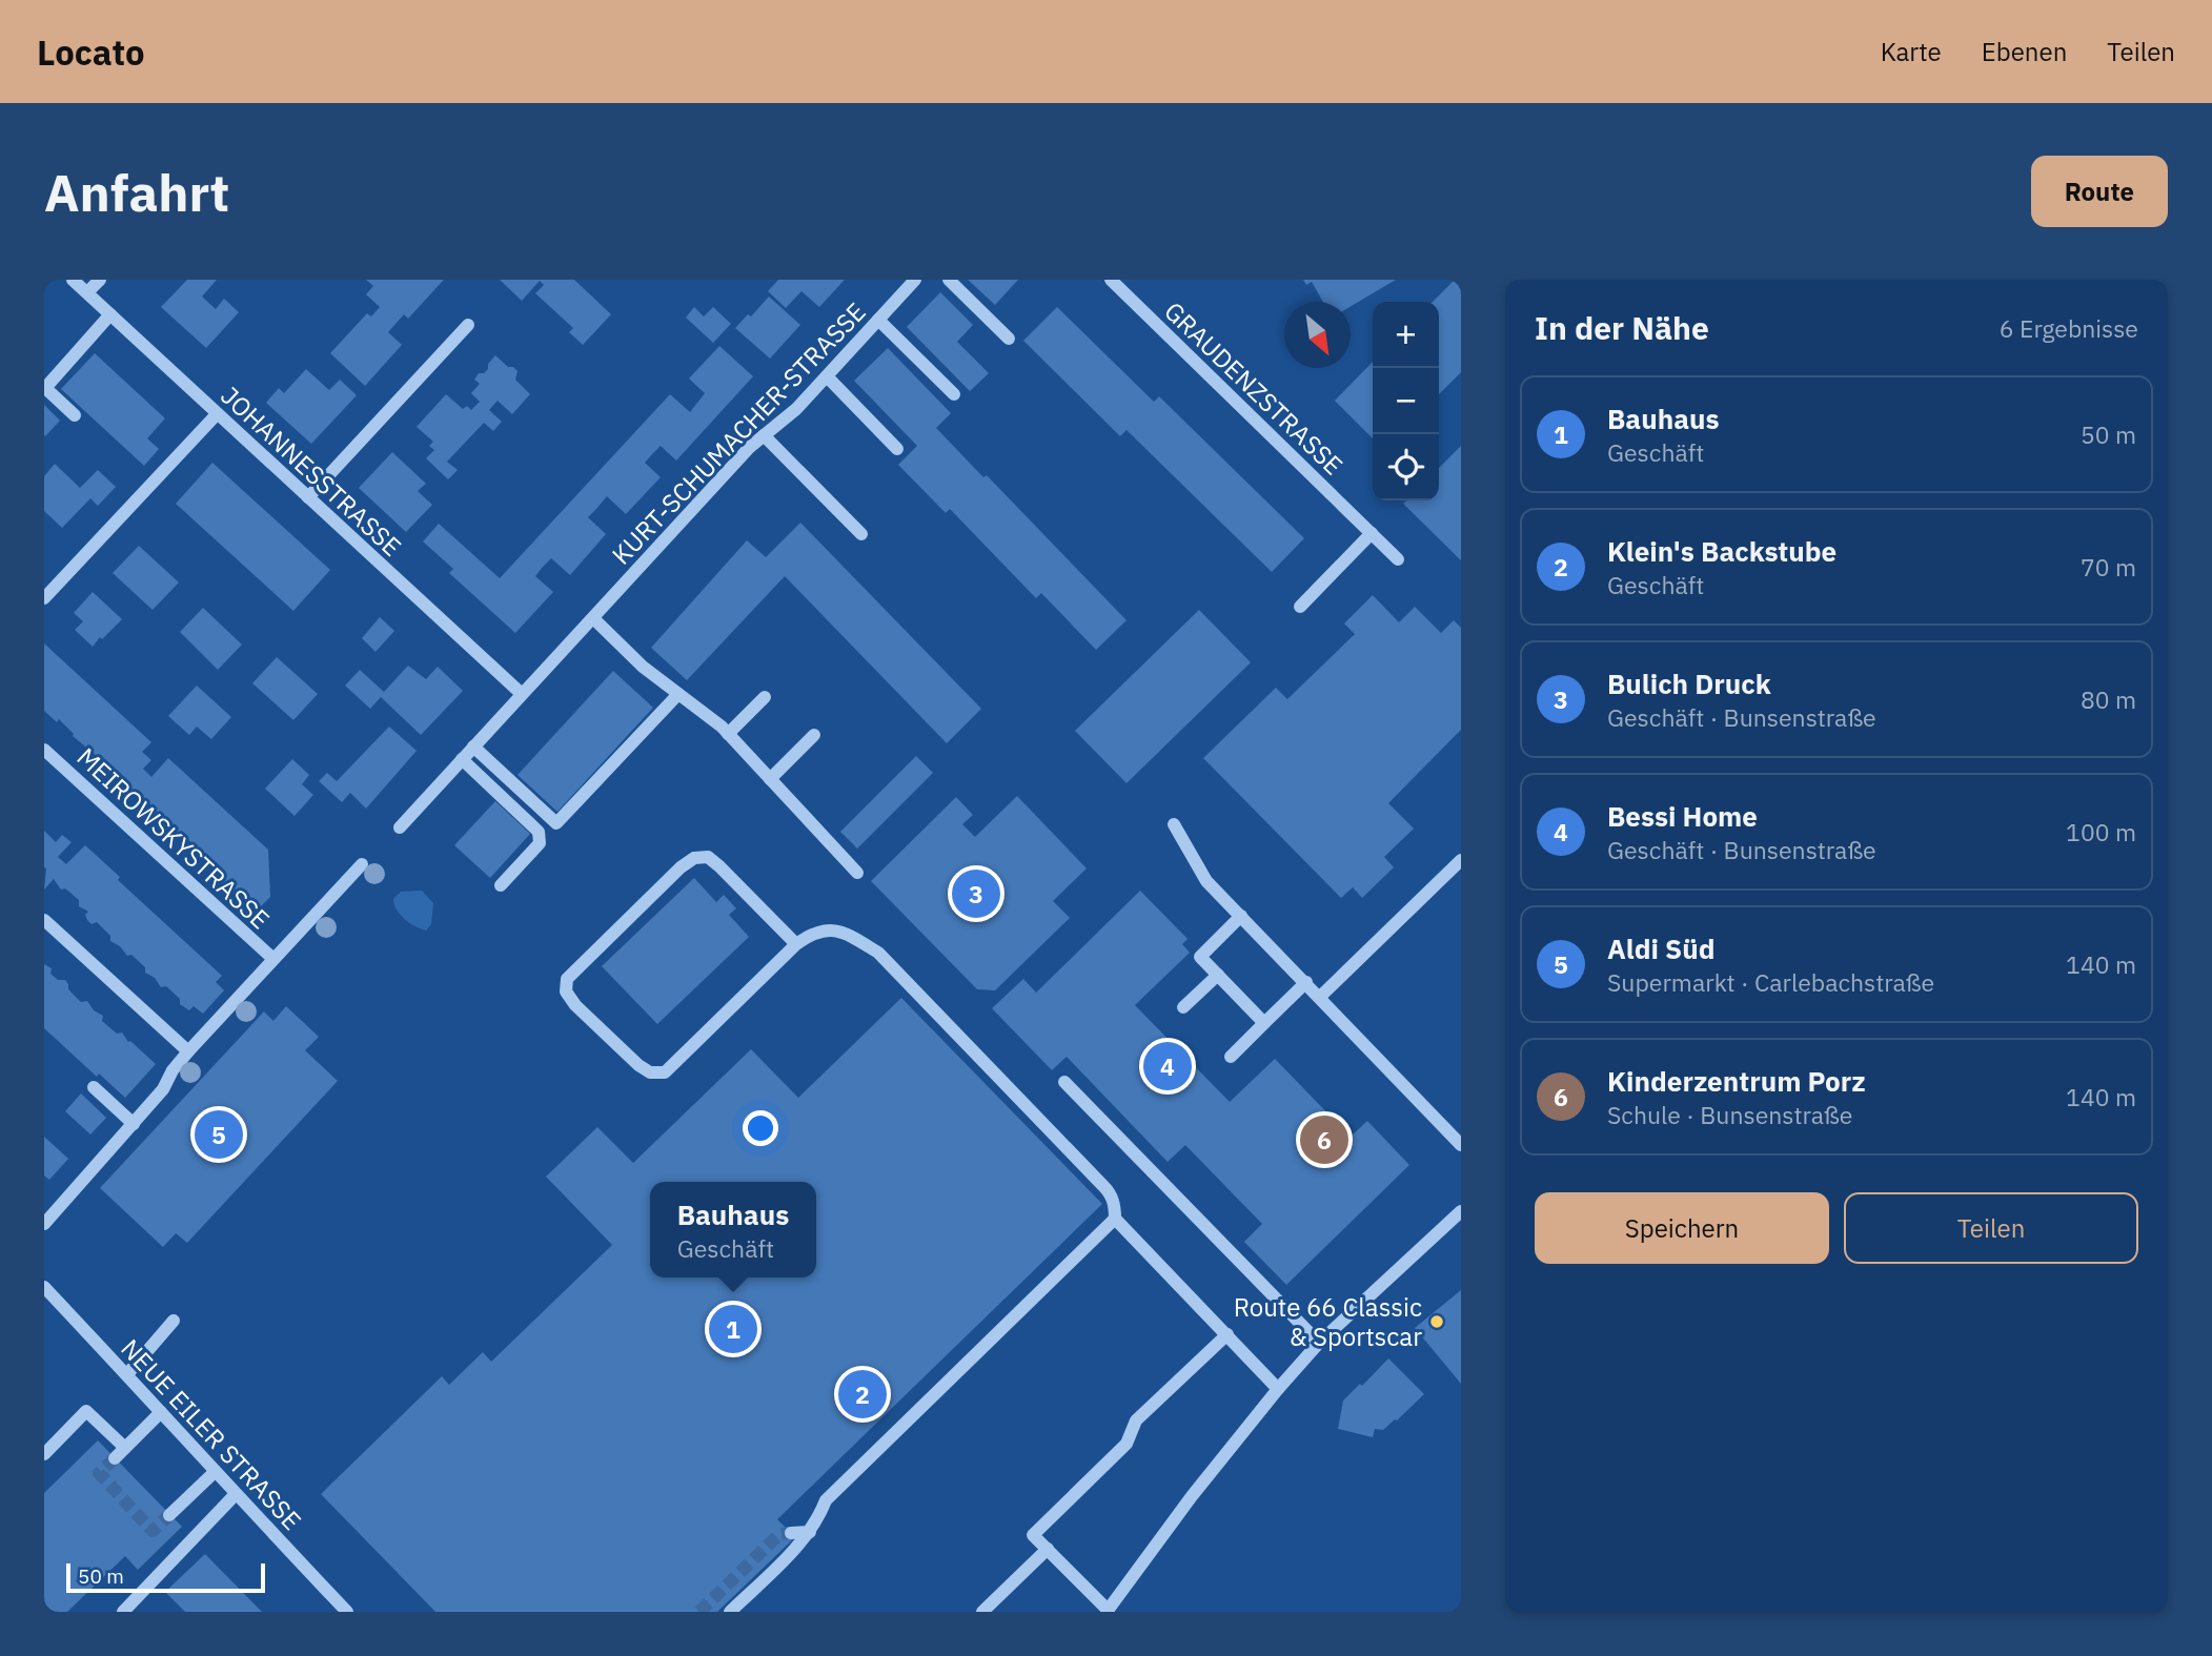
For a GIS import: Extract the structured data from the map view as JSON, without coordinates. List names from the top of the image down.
{
  "streets": {
    "street": [
      "GRAUDENZSTRASSE",
      "KURT-SCHUMACHER-STRASSE",
      "JOHANNESSTRASSE",
      "MEIROWSKYSTRASSE",
      "NEUE EILER STRASSE"
    ]
  },
  "crossings": [
    ["KURT-SCHUMACHER-STRASSE", "JOHANNESSTRASSE"]
  ],
  "places": ["Route 66 Classic & Sportscar"],
  "scale_bar": "50 m",
  "north": "bottom right",
  "page": {
    "header": "Locato",
    "nav": ["Karte", "Ebenen", "Teilen"],
    "buttons": [
      "Route",
      ["Speichern", "Teilen"]
    ],
    "title": "Anfahrt",
    "heading": ["In der Nähe", "6 Ergebnisse"],
    "map_buttons": ["+", "−"],
    "list": [
      {
        "mark": "1",
        "name": "Bauhaus",
        "note": "Geschäft",
        "value": "50 m"
      },
      {
        "mark": "2",
        "name": "Klein's Backstube",
        "note": "Geschäft",
        "value": "70 m"
      },
      {
        "mark": "3",
        "name": "Bulich Druck",
        "note": "Geschäft · Bunsenstraße",
        "value": "80 m"
      },
      {
        "mark": "4",
        "name": "Bessi Home",
        "note": "Geschäft · Bunsenstraße",
        "value": "100 m"
      },
      {
        "mark": "5",
        "name": "Aldi Süd",
        "note": "Supermarkt · Carlebachstraße",
        "value": "140 m"
      },
      {
        "mark": "6",
        "name": "Kinderzentrum Porz",
        "note": "Schule · Bunsenstraße",
        "value": "140 m"
      }
    ],
    "pins": [
      "3",
      "4",
      "5",
      "6",
      "1",
      "2"
    ],
    "popup": ["Bauhaus", "Geschäft"],
    "scale": "50 m"
  }
}
